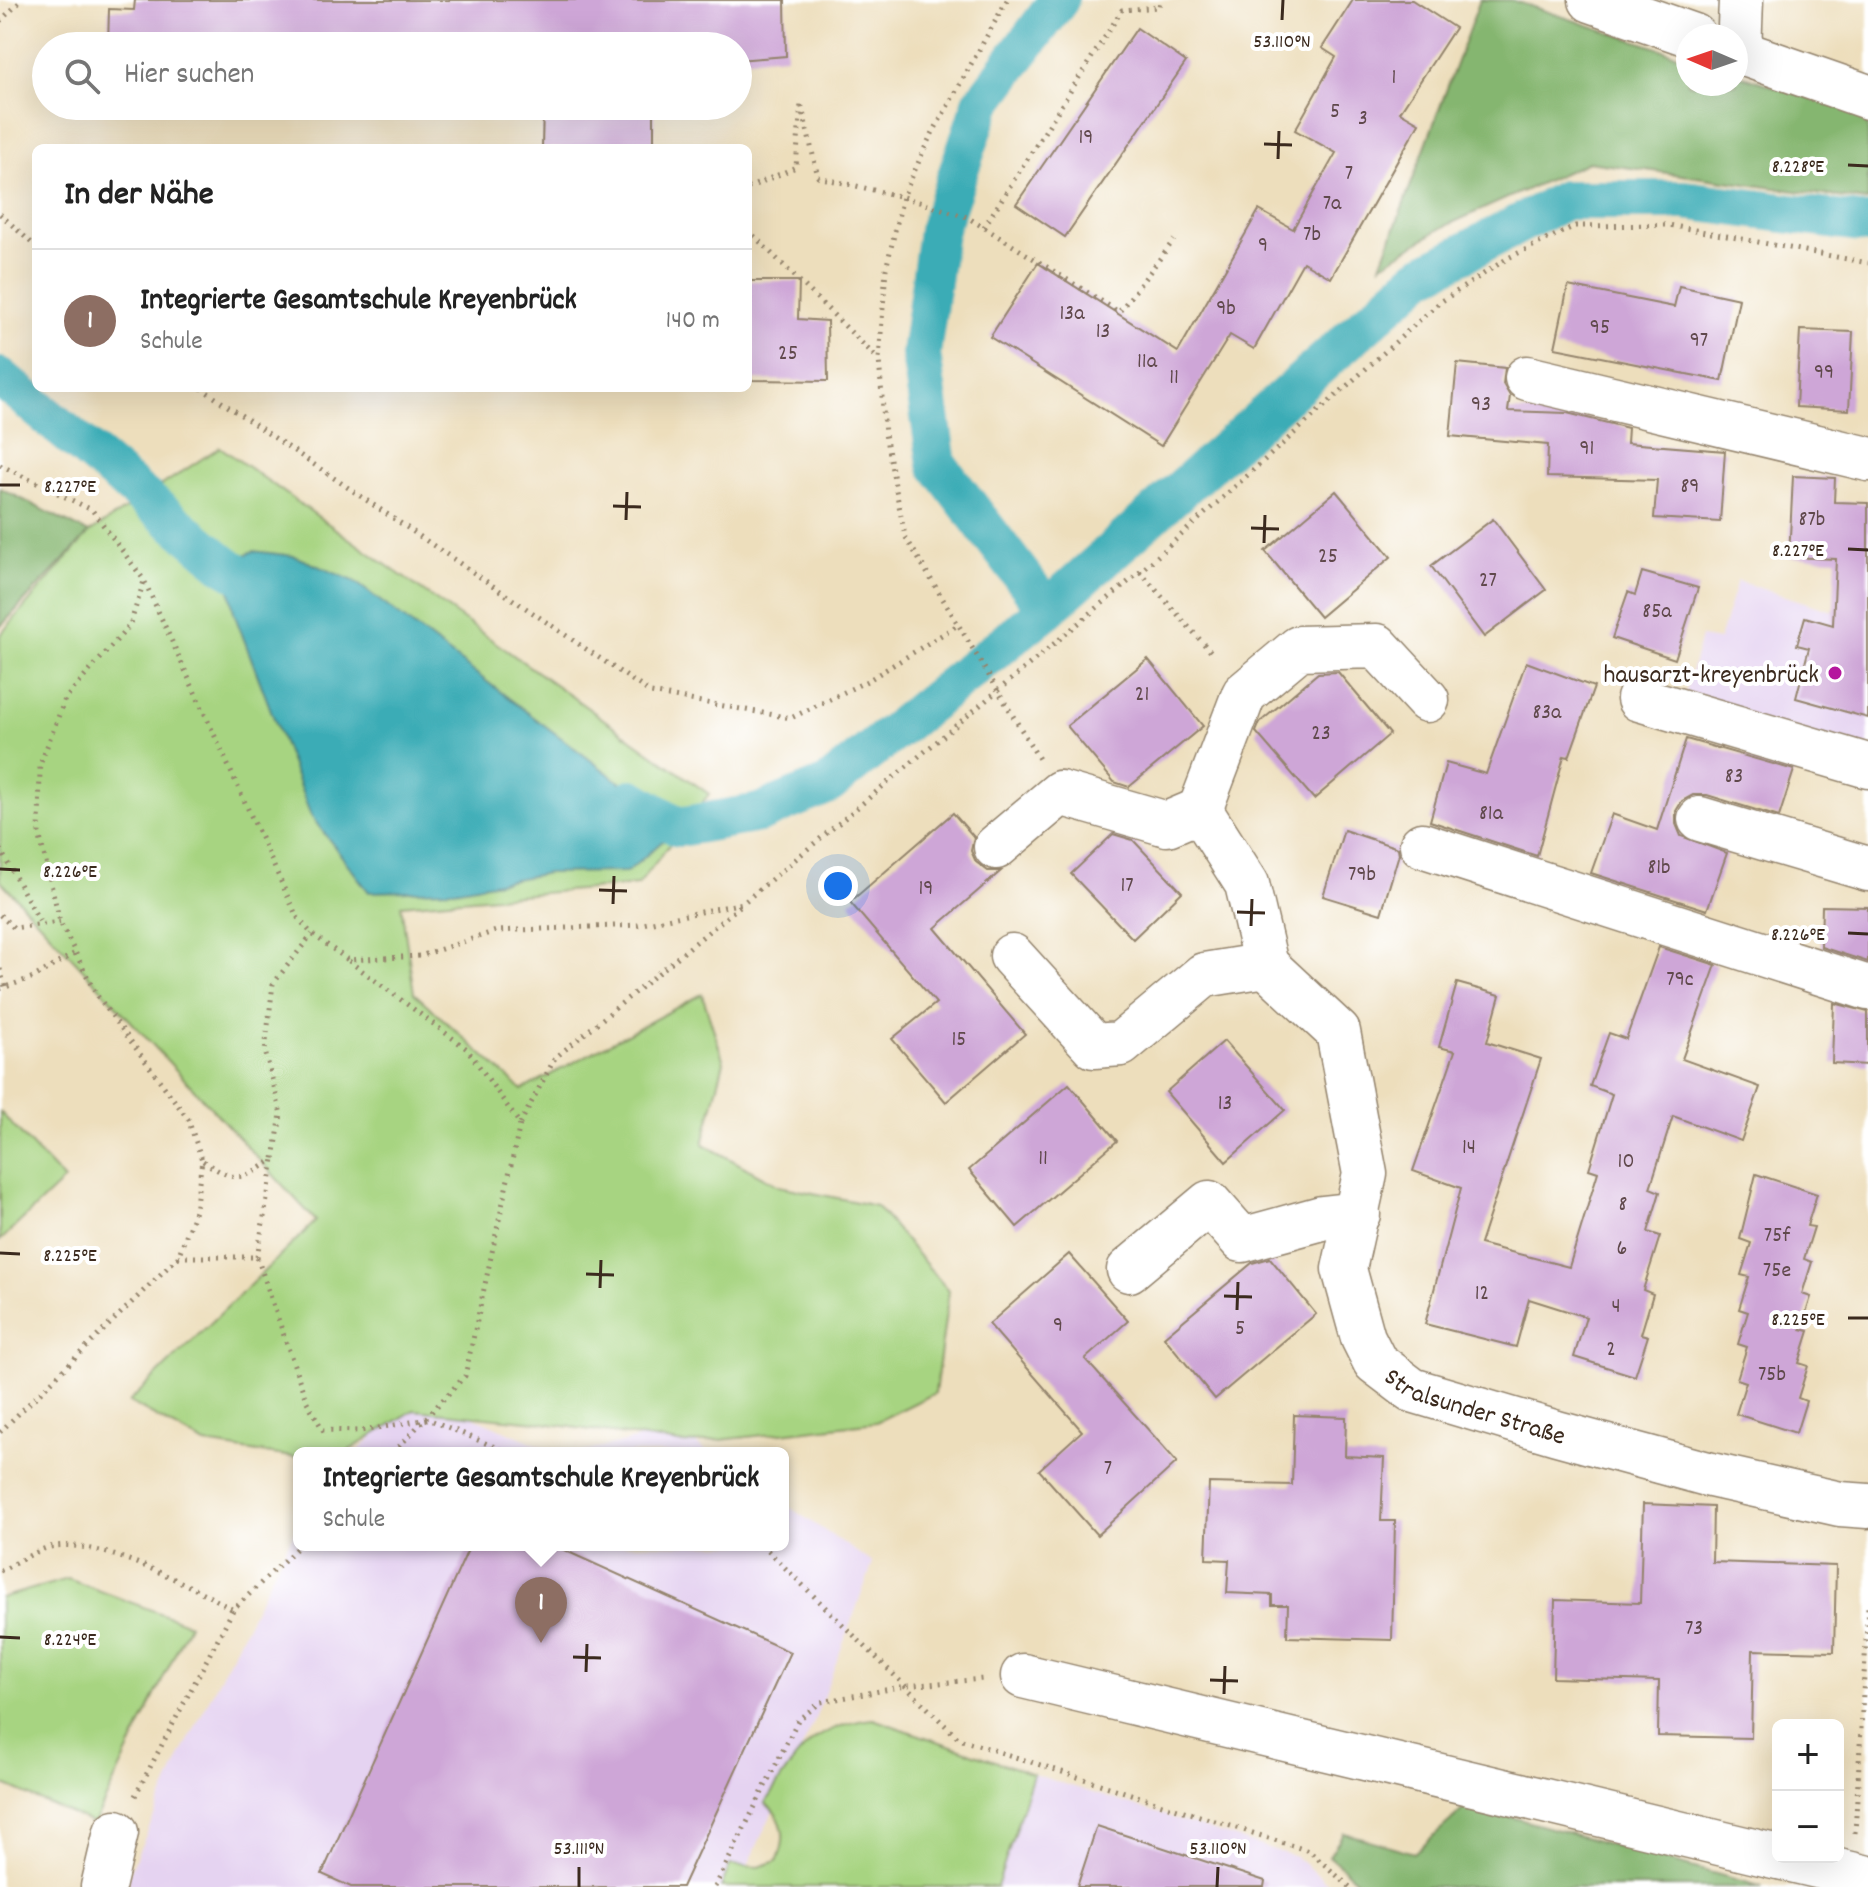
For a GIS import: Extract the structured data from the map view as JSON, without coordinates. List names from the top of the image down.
{
  "streets": {
    "street": ["Stralsunder Straße"]
  },
  "places": ["hausarzt-kreyenbrück"],
  "house_numbers": [
    "1",
    "5",
    "3",
    "19",
    "7",
    "7a",
    "7b",
    "9",
    "9b",
    "13a",
    "95",
    "13",
    "97",
    "25",
    "11a",
    "99",
    "11",
    "93",
    "91",
    "89",
    "87b",
    "25",
    "27",
    "85a",
    "21",
    "83a",
    "23",
    "83",
    "81a",
    "81b",
    "79b",
    "17",
    "19",
    "79c",
    "15",
    "13",
    "14",
    "11",
    "10",
    "8",
    "75f",
    "6",
    "75e",
    "12",
    "4",
    "9",
    "5",
    "2",
    "75b",
    "7",
    "73"
  ],
  "north": "left",
  "page": {
    "search": "Hier suchen",
    "heading": "In der Nähe",
    "list": [
      {
        "mark": "1",
        "name": "Integrierte Gesamtschule Kreyenbrück",
        "note": "Schule",
        "value": "140 m"
      }
    ],
    "popup": ["Integrierte Gesamtschule Kreyenbrück", "Schule"],
    "pins": "1",
    "map_buttons": ["+", "−"]
  },
  "coordinates": [
    "53.110°N",
    "8.228°E",
    "8.227°E",
    "8.226°E",
    "8.225°E",
    "8.224°E",
    "53.111°N"
  ]
}
